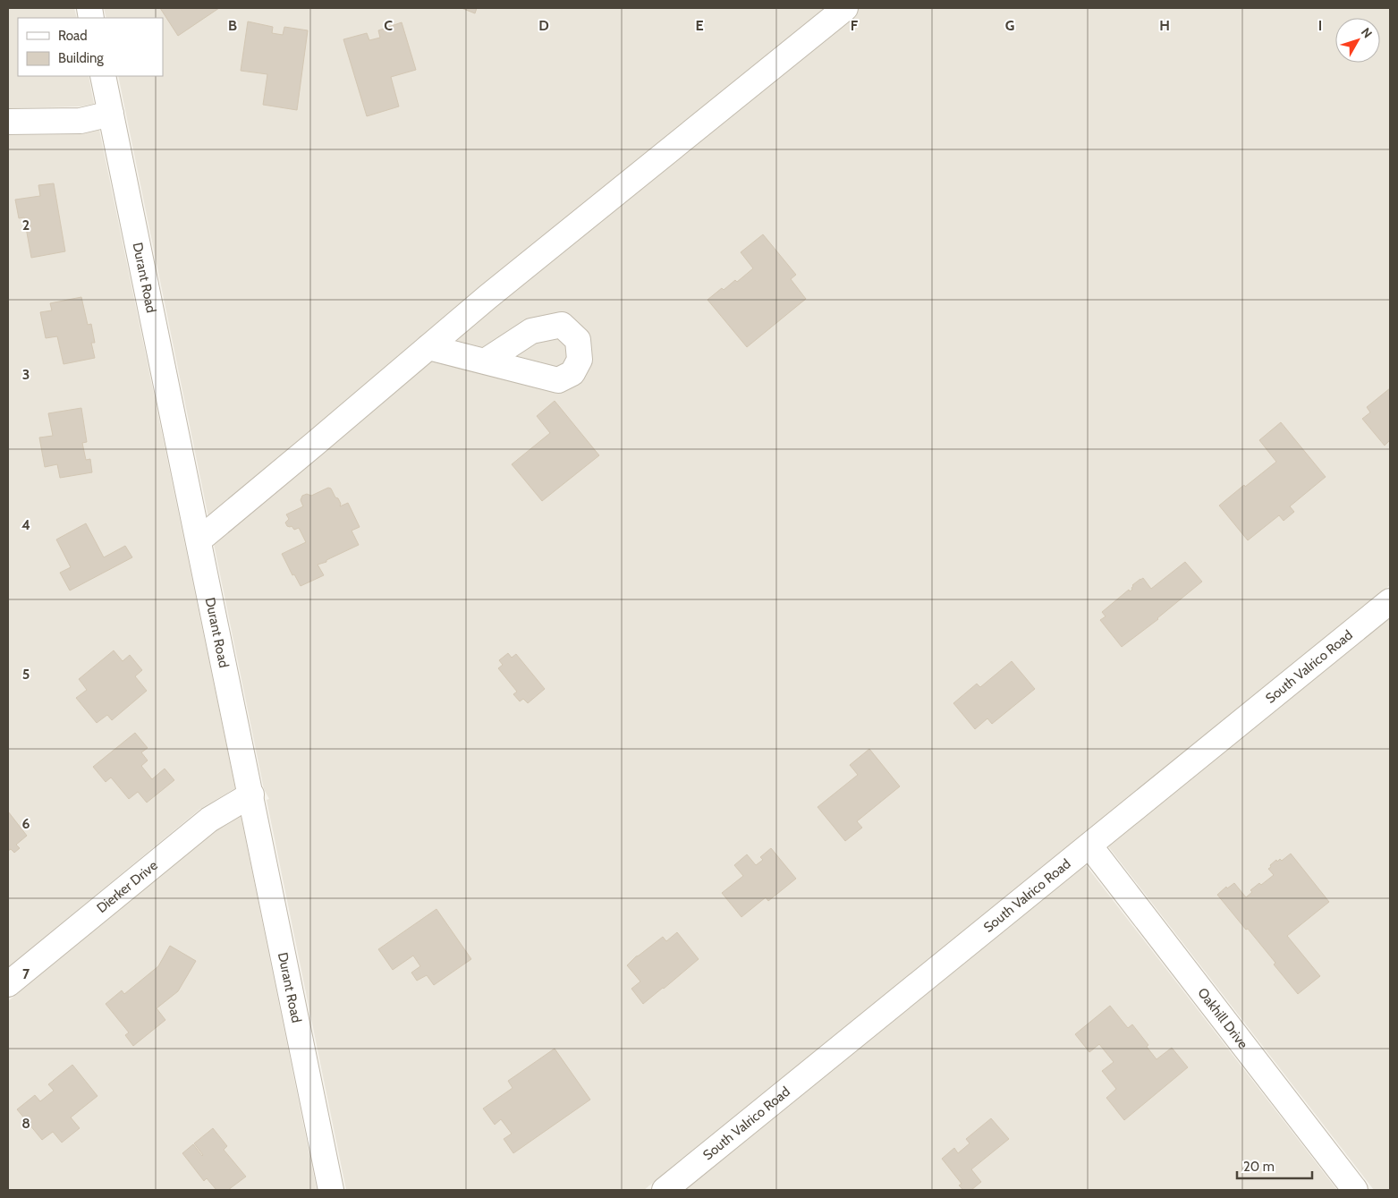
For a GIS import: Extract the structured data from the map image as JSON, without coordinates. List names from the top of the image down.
{
  "streets": {
    "street": [
      "Durant Road",
      "South Valrico Road",
      "Dierker Drive",
      "Oakhill Drive"
    ]
  },
  "crossings": [
    ["Durant Road", "Dierker Drive"],
    ["South Valrico Road", "Oakhill Drive"]
  ],
  "legend": ["Road", "Building"],
  "scale_bar": "20 m",
  "north": "top right",
  "grid": {
    "columns": [
      "B",
      "C",
      "D",
      "E",
      "F",
      "G",
      "H",
      "I"
    ],
    "rows": [
      "2",
      "3",
      "4",
      "5",
      "6",
      "7",
      "8"
    ]
  }
}
